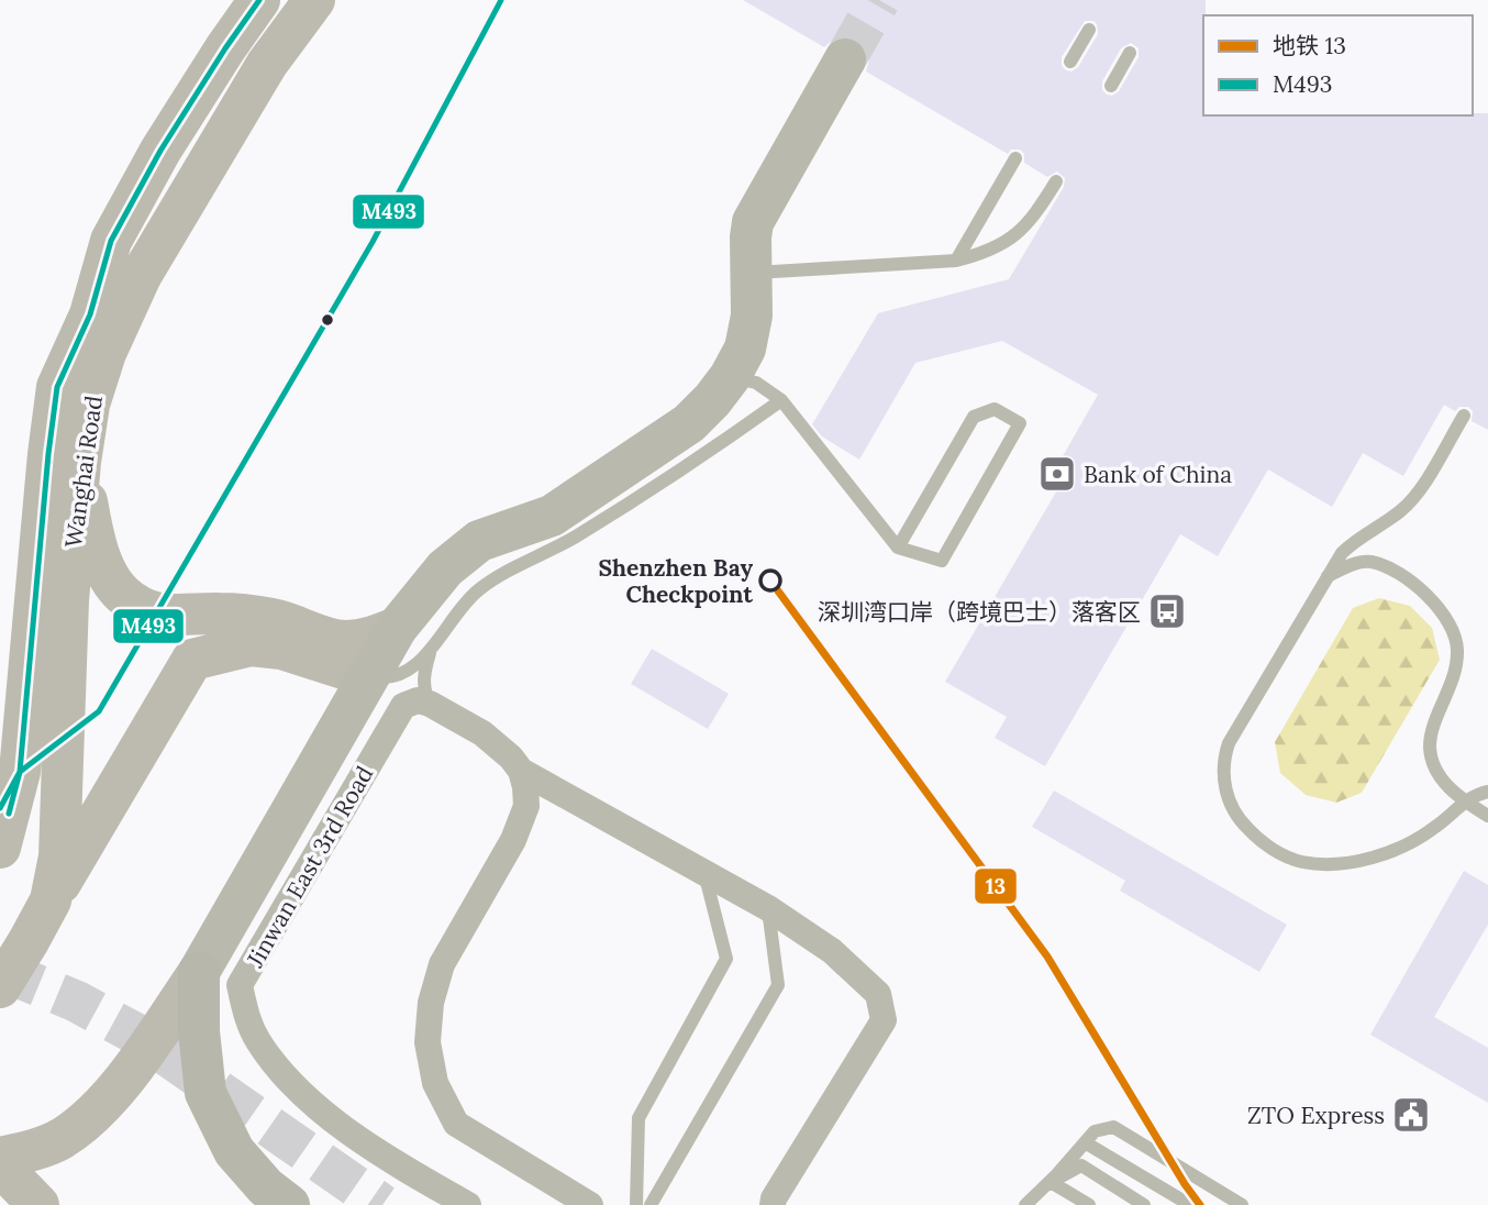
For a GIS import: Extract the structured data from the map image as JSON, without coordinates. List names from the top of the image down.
{
  "streets": {
    "main road": ["Wanghai Road"],
    "street": ["Jinwan East 3rd Road"]
  },
  "places": {
    "bank": ["Bank of China"],
    "other": ["Shenzhen Bay Checkpoint"],
    "bus stop": ["深圳湾口岸（跨境巴士）落客区"],
    "public building": ["ZTO Express"]
  },
  "lines": ["transit line M493", "metro line 13"],
  "legend": ["地铁 13", "M493"]
}
